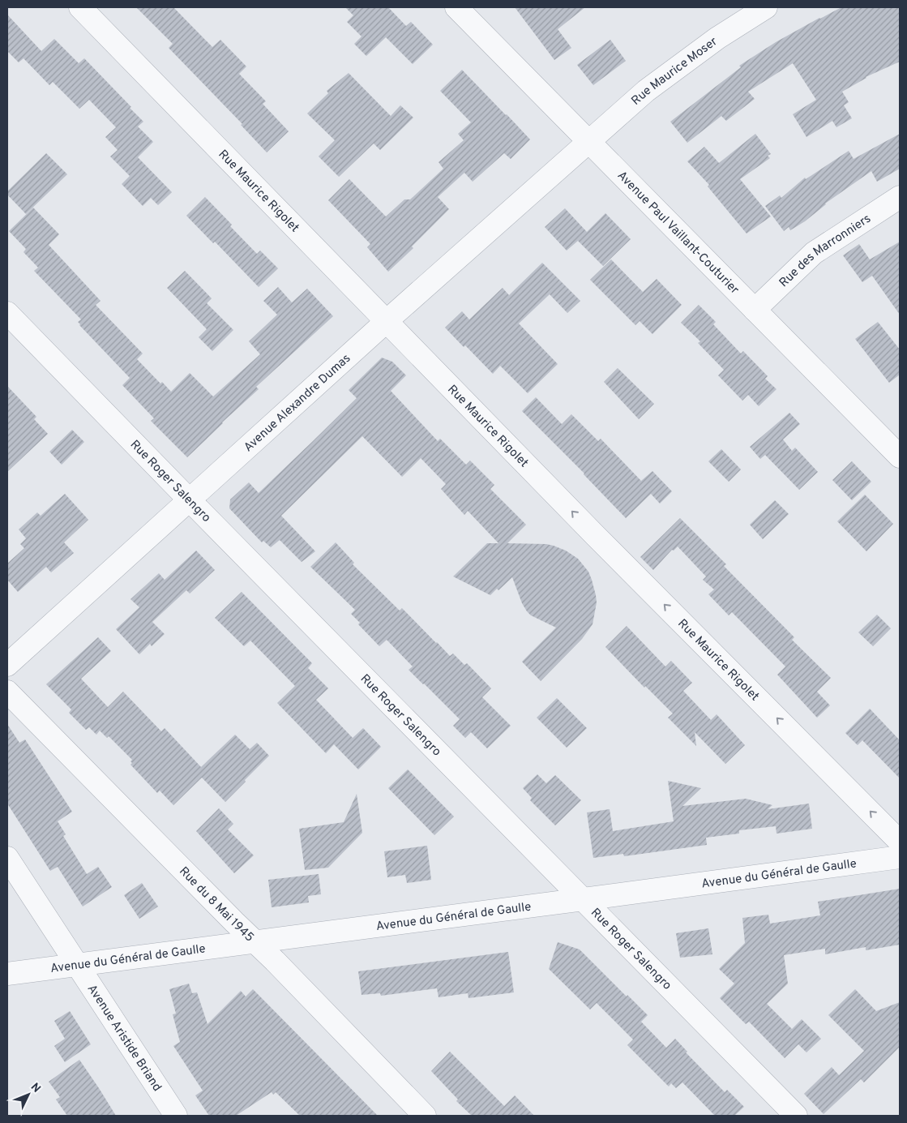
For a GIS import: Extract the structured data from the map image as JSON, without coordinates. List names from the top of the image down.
{
  "streets": {
    "street": [
      "Rue Maurice Moser",
      "Rue Maurice Rigolet",
      "Avenue Paul Vaillant-Couturier",
      "Rue des Marronniers",
      "Avenue Alexandre Dumas",
      "Rue Roger Salengro",
      "Avenue du Général de Gaulle",
      "Rue du 8 Mai 1945",
      "Avenue Aristide Briand"
    ]
  },
  "crossings": [
    ["Rue Maurice Moser", "Avenue Paul Vaillant-Couturier"],
    ["Rue Maurice Moser", "Avenue Alexandre Dumas"],
    ["Rue Maurice Rigolet", "Avenue Alexandre Dumas"],
    ["Avenue Paul Vaillant-Couturier", "Rue des Marronniers"],
    ["Avenue Paul Vaillant-Couturier", "Avenue Alexandre Dumas"],
    ["Avenue Alexandre Dumas", "Rue Roger Salengro"],
    ["Rue Roger Salengro", "Avenue du Général de Gaulle"],
    ["Avenue du Général de Gaulle", "Rue du 8 Mai 1945"],
    ["Avenue du Général de Gaulle", "Avenue Aristide Briand"]
  ],
  "one_way": ["Rue Maurice Rigolet"],
  "north": "top right"
}
